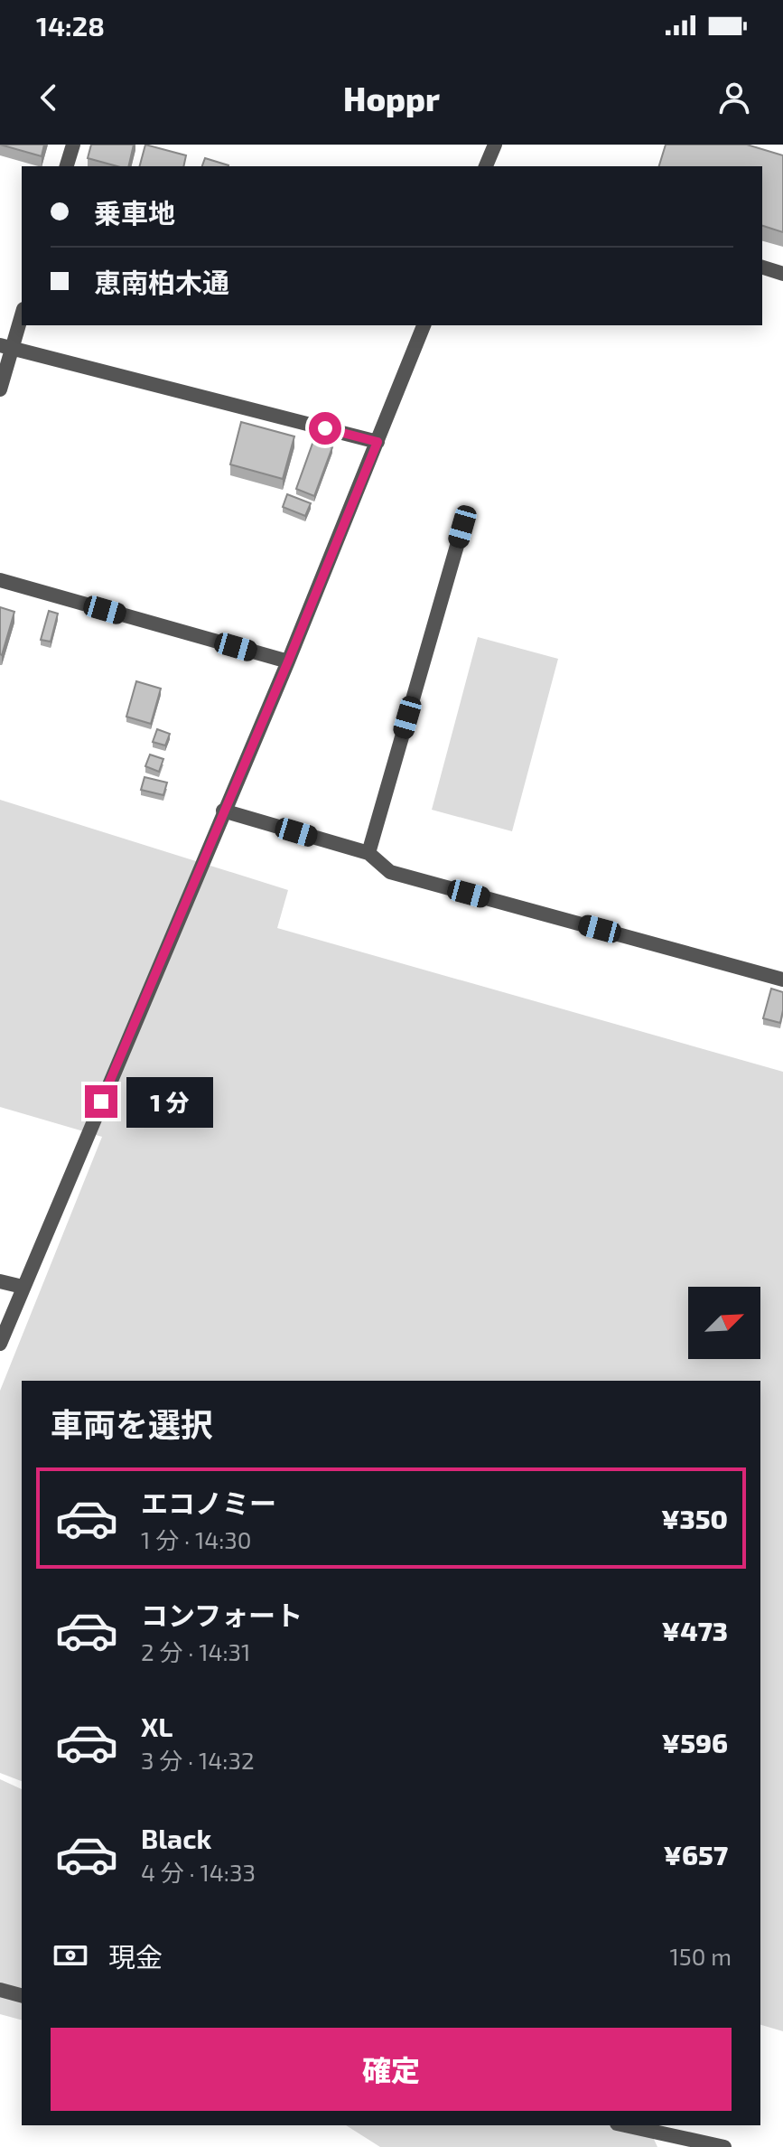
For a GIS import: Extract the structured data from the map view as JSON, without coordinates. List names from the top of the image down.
{
  "north": "top right",
  "page": {
    "status": "14:28",
    "header": "Hoppr",
    "banner": ["乗車地", "恵南柏木通"],
    "bubble": "1 分",
    "heading": "車両を選択",
    "list": [
      {
        "name": "エコノミー",
        "note": "1 分 · 14:30",
        "value": "¥350"
      },
      {
        "name": "コンフォート",
        "note": "2 分 · 14:31",
        "value": "¥473"
      },
      {
        "name": "XL",
        "note": "3 分 · 14:32",
        "value": "¥596"
      },
      {
        "name": "Black",
        "note": "4 分 · 14:33",
        "value": "¥657"
      }
    ],
    "pay": ["現金", "150 m"],
    "buttons": "確定"
  }
}
